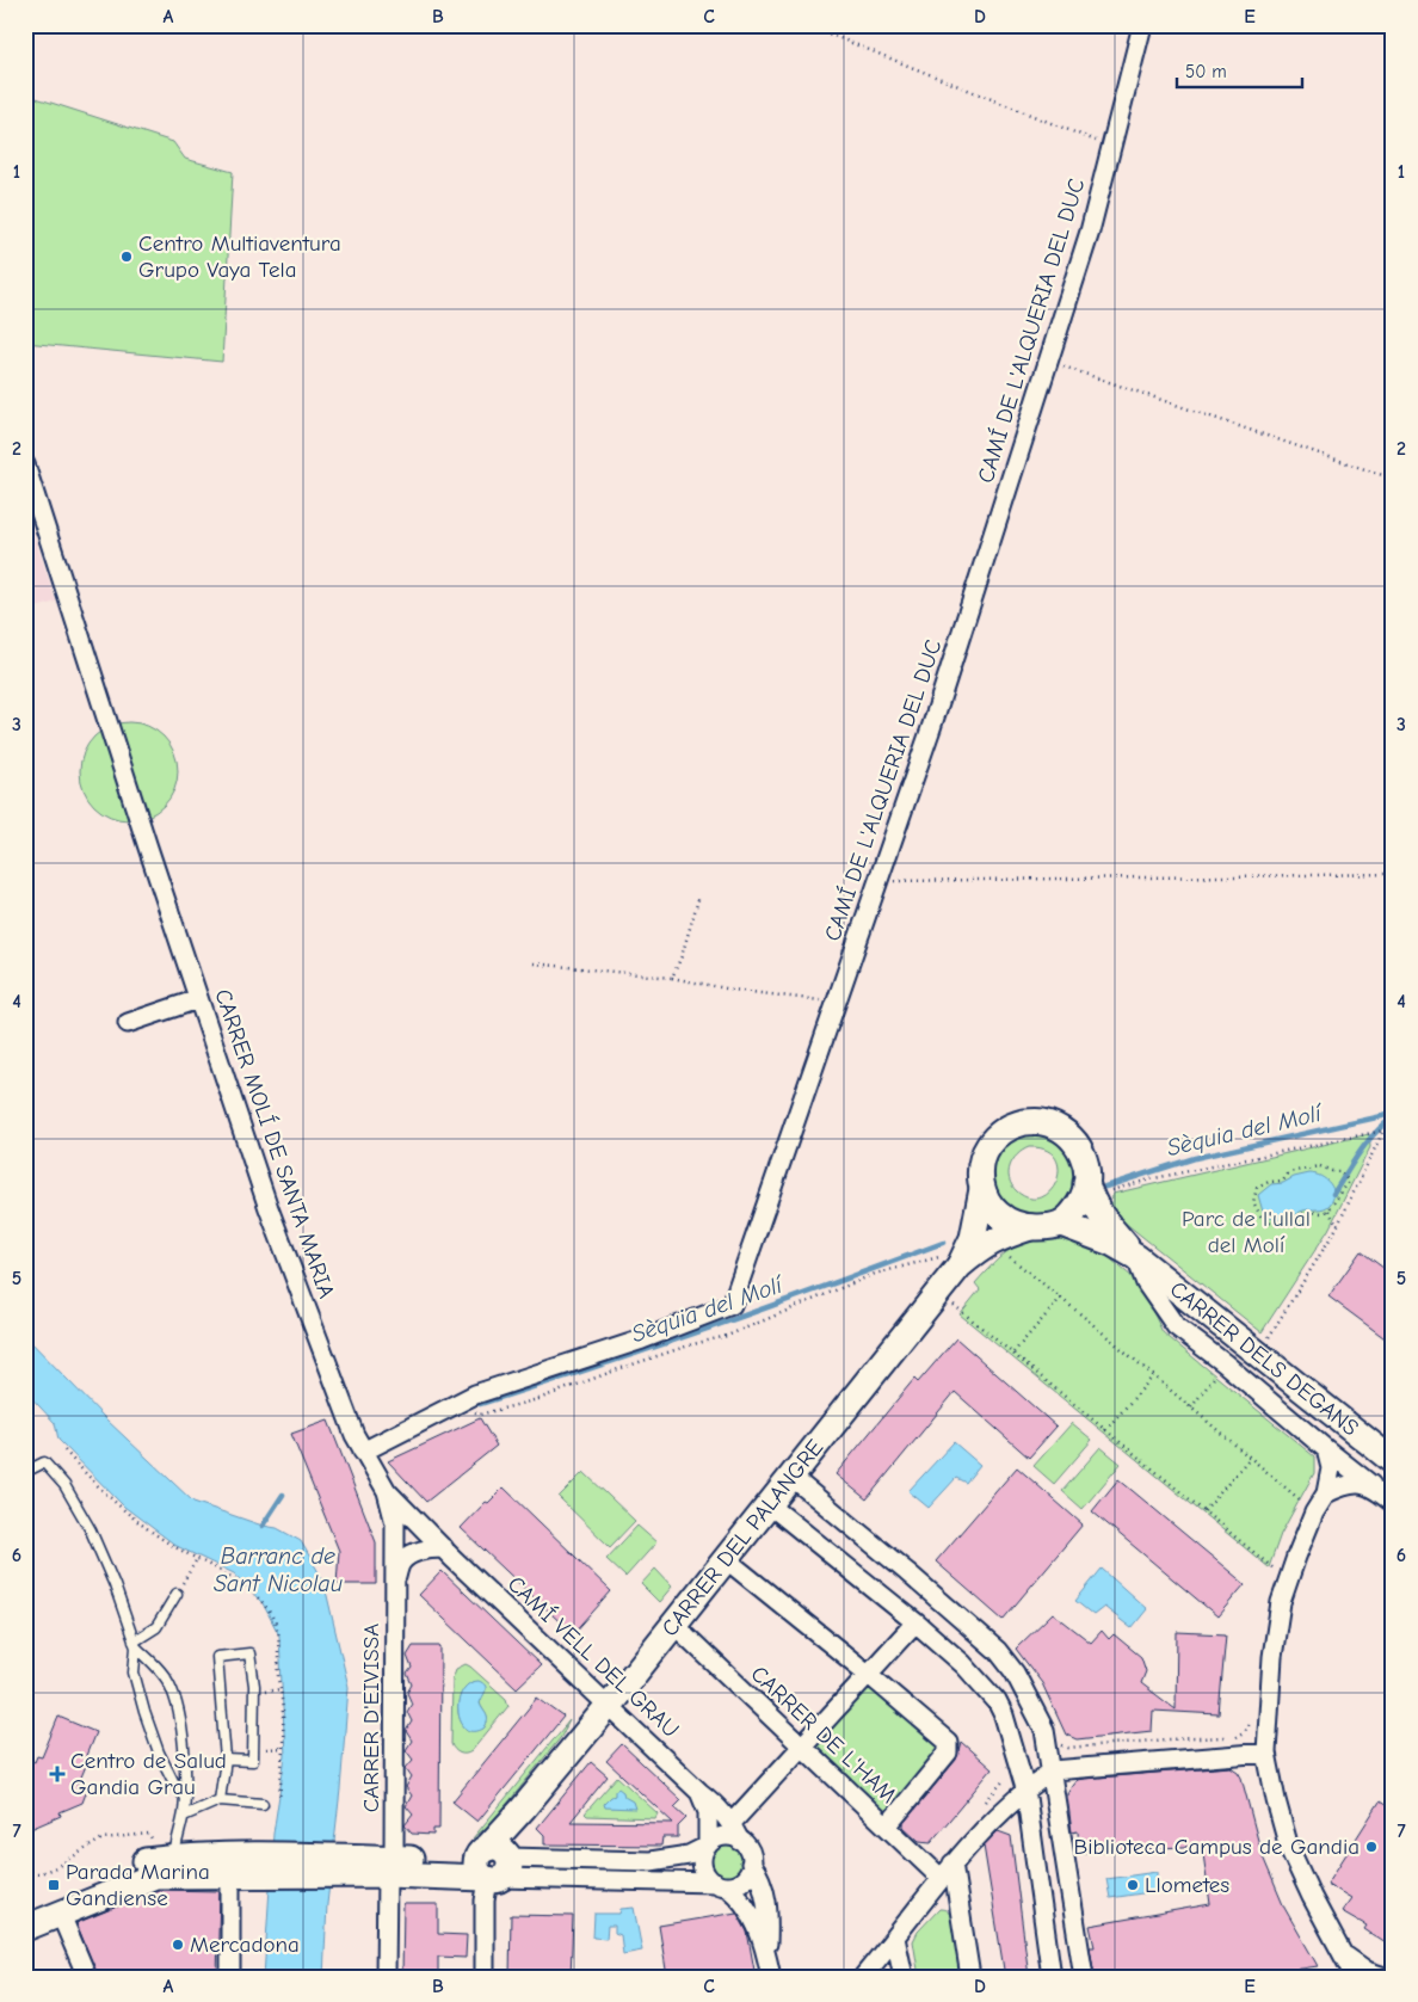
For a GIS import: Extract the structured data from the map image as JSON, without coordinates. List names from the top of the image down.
{
  "streets": {
    "street": [
      "CAMÍ DE L'ALQUERIA DEL DUC",
      "CARRER MOLÍ DE SANTA MARIA",
      "CARRER DELS DEGANS",
      "CARRER DEL PALANGRE",
      "CAMÍ VELL DEL GRAU",
      "CARRER D'EIVISSA",
      "CARRER DE L'HAM"
    ]
  },
  "crossings": [
    ["CARRER MOLÍ DE SANTA MARIA", "CARRER D'EIVISSA"],
    ["CARRER DELS DEGANS", "CARRER DEL PALANGRE"],
    ["CARRER DEL PALANGRE", "CAMÍ VELL DEL GRAU"],
    ["CARRER DEL PALANGRE", "CARRER DE L'HAM"],
    ["CAMÍ VELL DEL GRAU", "CARRER D'EIVISSA"]
  ],
  "water": ["Sèquia del Molí", "Barranc de Sant Nicolau"],
  "parks": ["Parc de l'ullal del Molí"],
  "places": {
    "other": [
      "Centro Multiaventura Grupo Vaya Tela",
      "Biblioteca Campus de Gandia",
      "Llometes",
      "Mercadona"
    ],
    "health": ["Centro de Salud Gandia Grau"],
    "transit": ["Parada Marina Gandiense"]
  },
  "scale_bar": "50 m",
  "grid": {
    "columns": [
      "A",
      "B",
      "C",
      "D",
      "E"
    ],
    "rows": [
      "1",
      "2",
      "3",
      "4",
      "5",
      "6",
      "7"
    ]
  }
}
